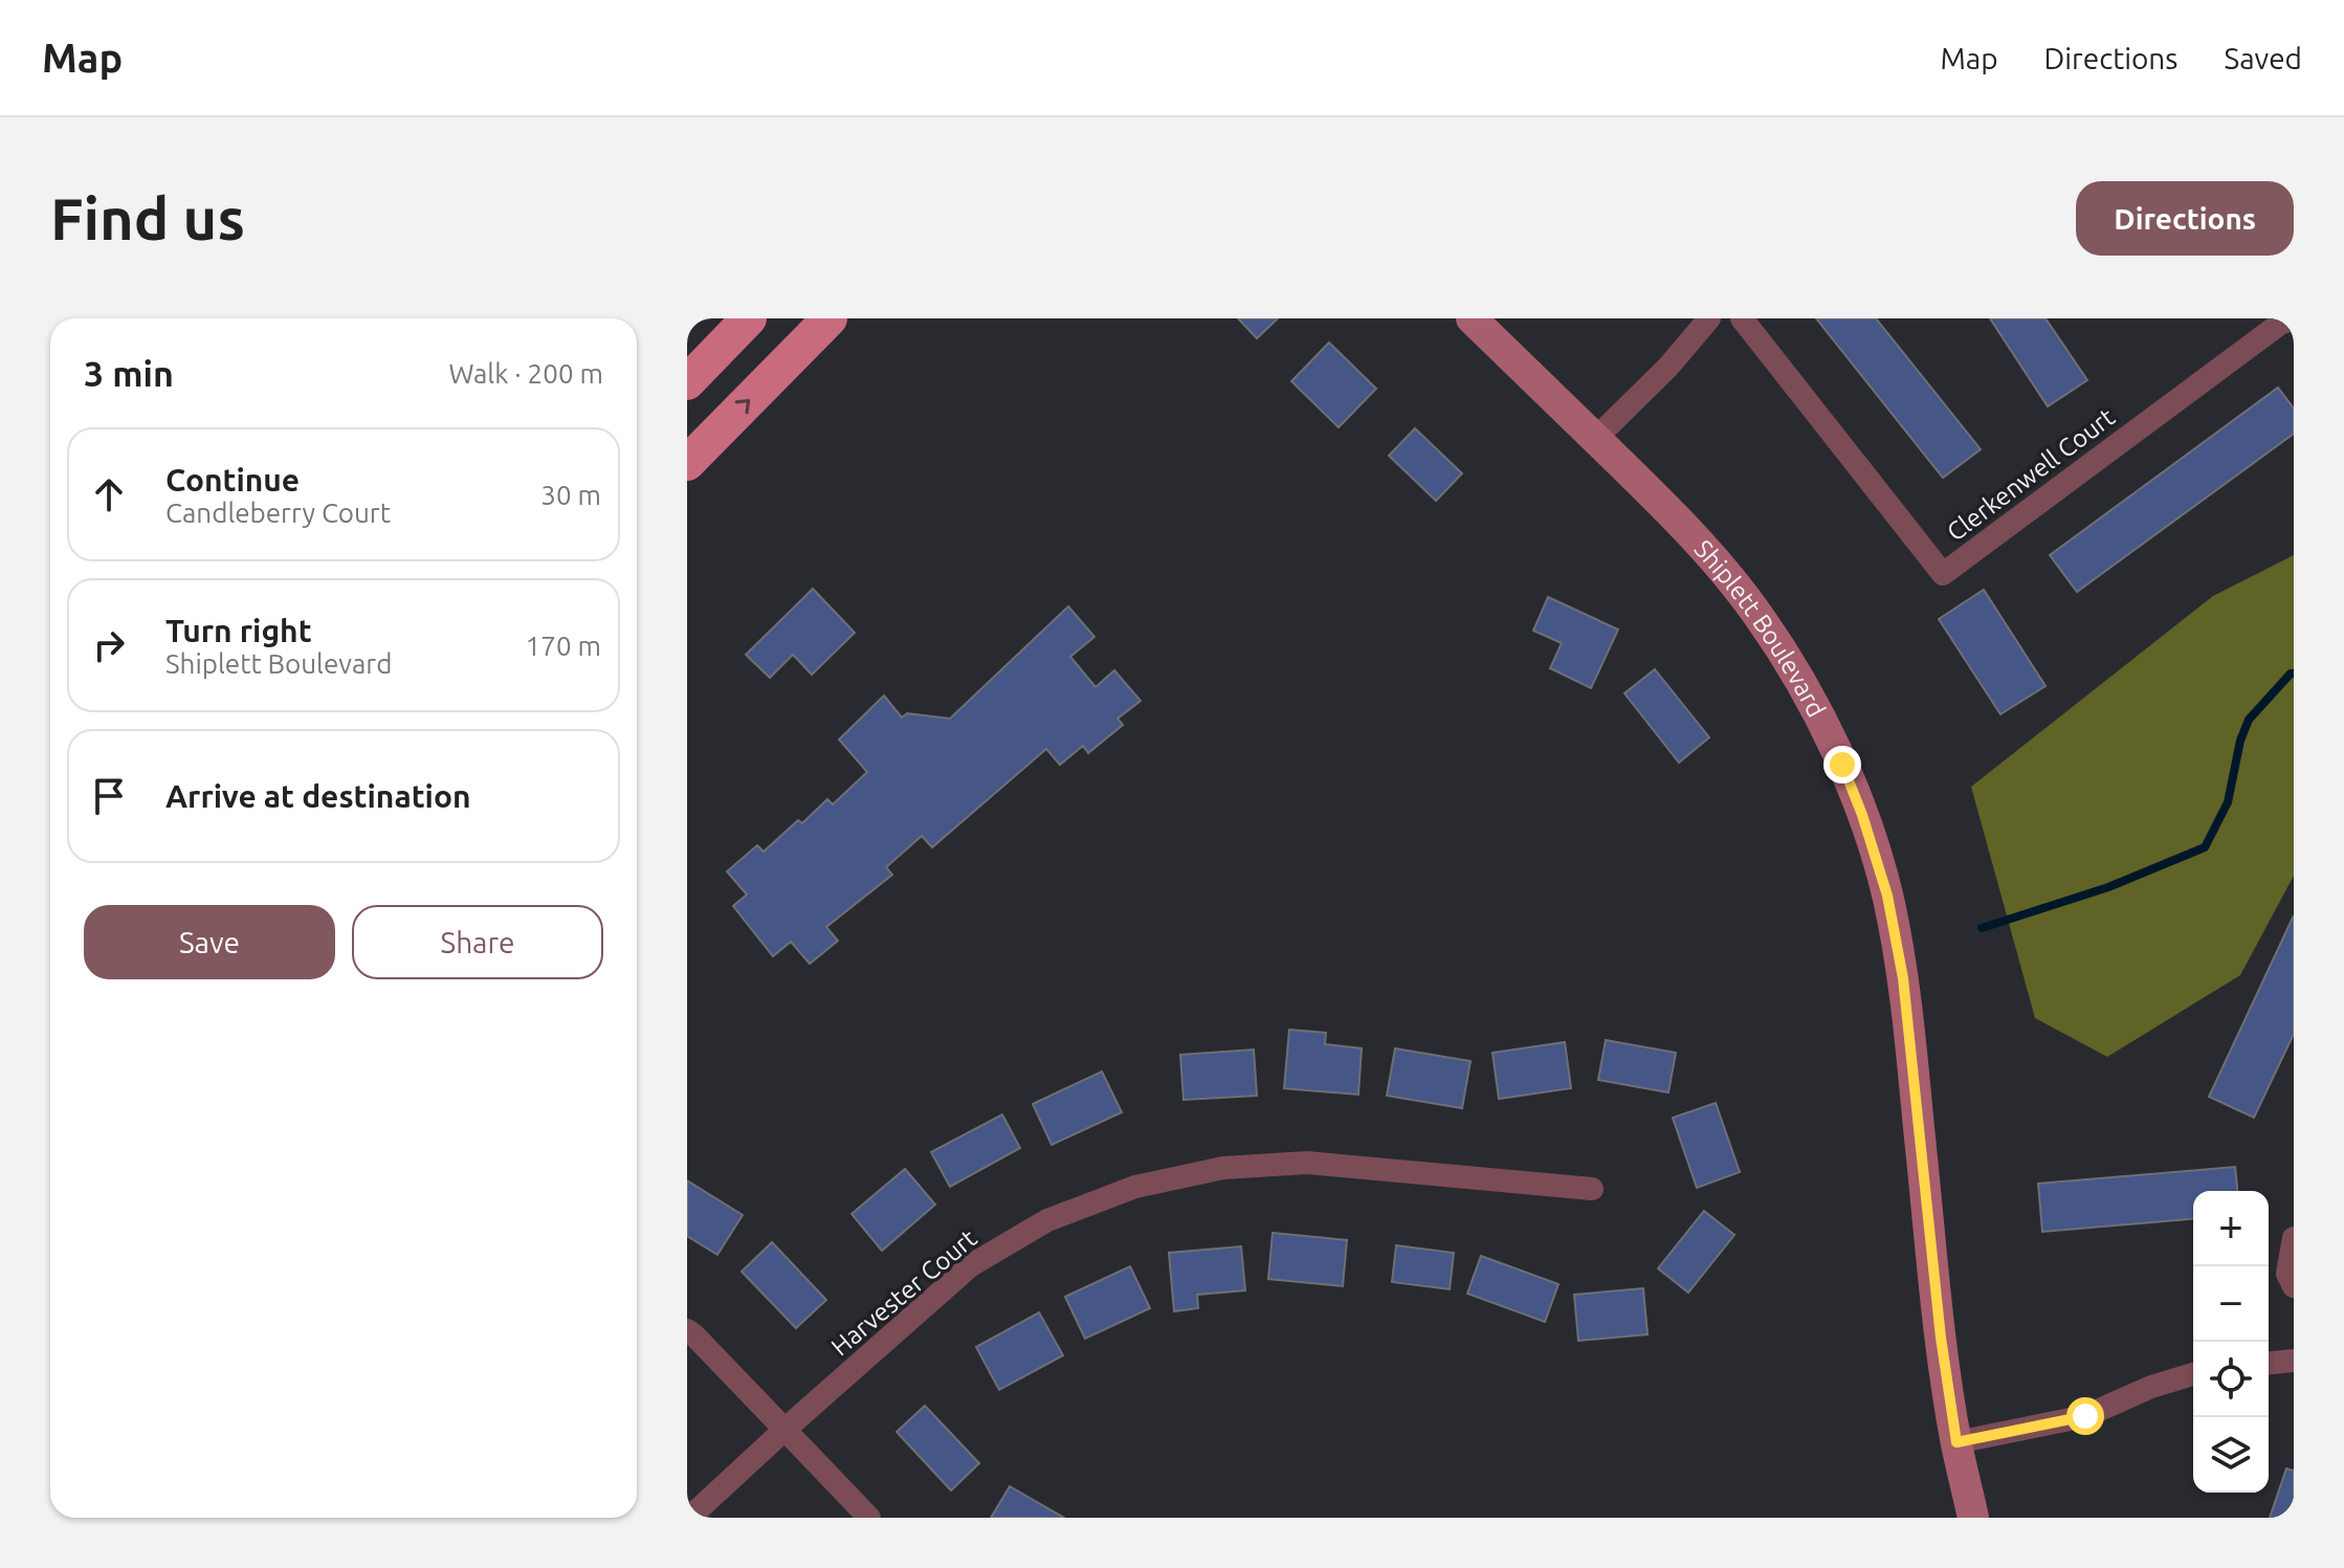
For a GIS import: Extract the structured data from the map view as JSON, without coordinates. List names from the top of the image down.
{
  "streets": {
    "street": ["Clerkenwell Court", "Shiplett Boulevard", "Harvester Court"]
  },
  "page": {
    "header": "Map",
    "nav": ["Map", "Directions", "Saved"],
    "buttons": [
      "Directions",
      ["Save", "Share"]
    ],
    "title": "Find us",
    "heading": ["3 min", "Walk · 200 m"],
    "list": [
      ["Continue", "Candleberry Court", "30 m"],
      ["Turn right", "Shiplett Boulevard", "170 m"],
      "Arrive at destination"
    ],
    "map_buttons": ["+", "−"]
  }
}
